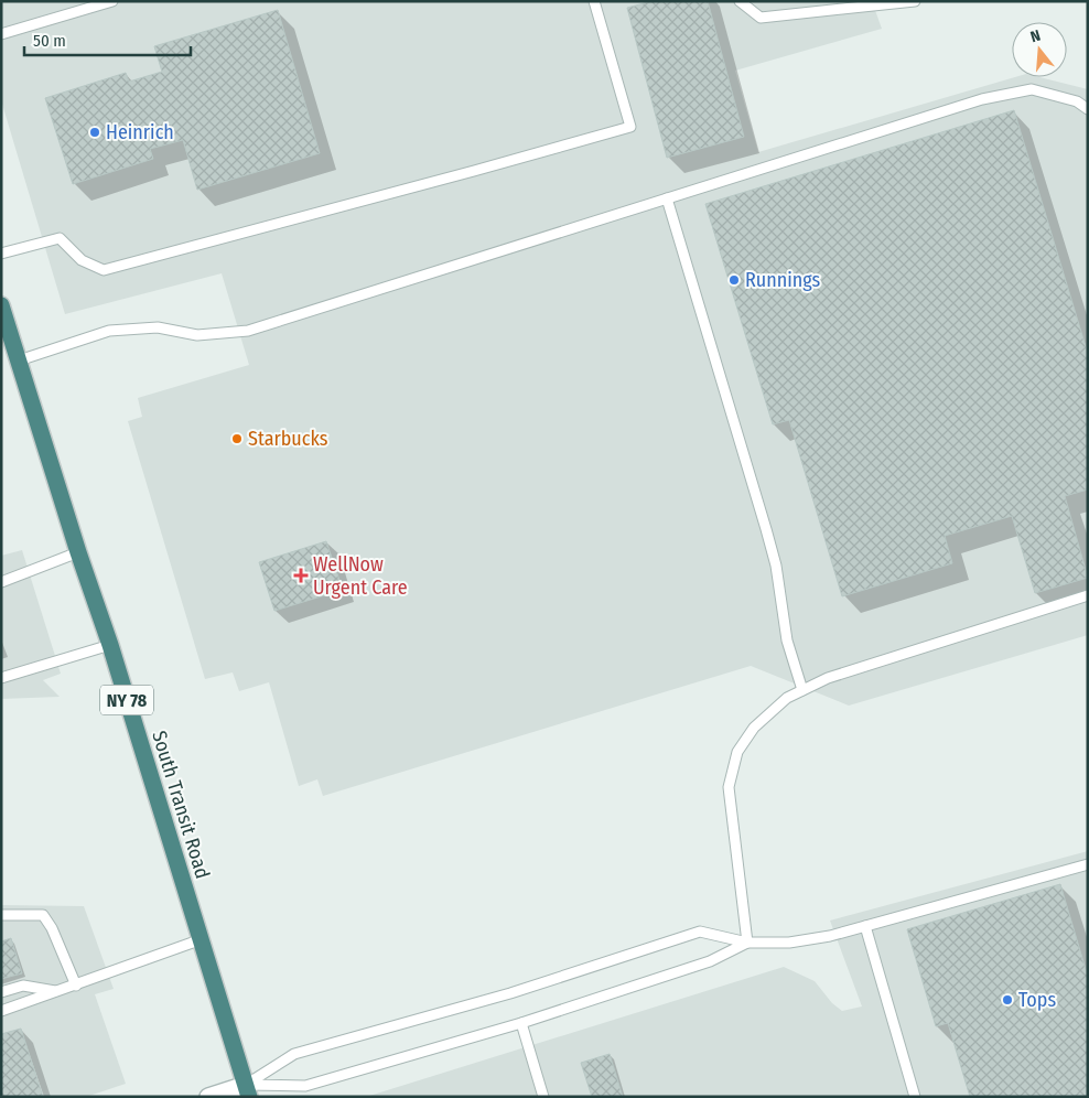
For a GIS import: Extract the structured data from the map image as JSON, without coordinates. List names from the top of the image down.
{
  "streets": {
    "highway": ["NY 78", "South Transit Road"]
  },
  "places": {
    "other": [
      "Heinrich",
      "Runnings",
      "Starbucks",
      "Tops"
    ],
    "health": ["WellNow Urgent Care"]
  },
  "scale_bar": "50 m",
  "north": "top"
}
